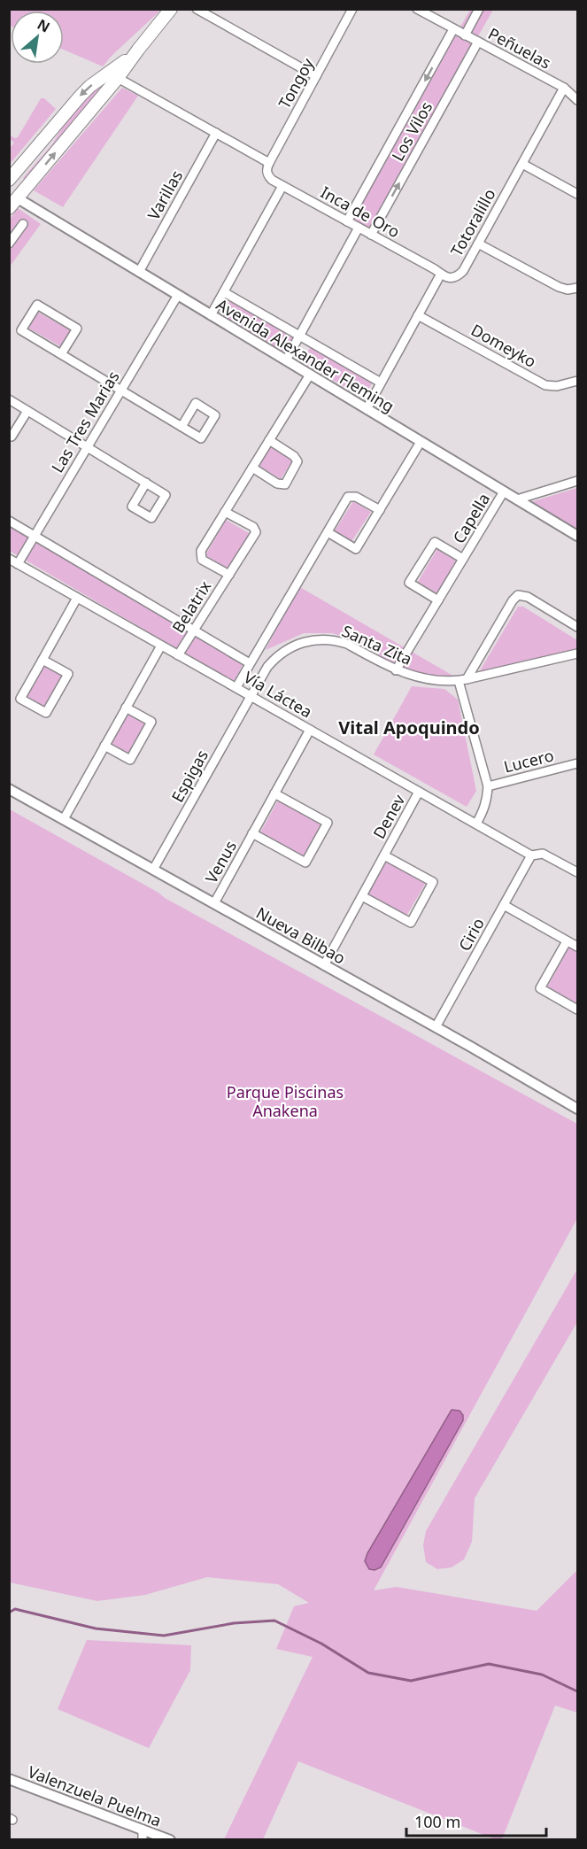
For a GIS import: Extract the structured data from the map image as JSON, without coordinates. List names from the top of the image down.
{
  "streets": {
    "street": [
      "Peñuelas",
      "Tongoy",
      "Los Vilos",
      "Varillas",
      "Inca de Oro",
      "Totoralillo",
      "Domeyko",
      "Avenida Alexander Fleming",
      "Las Tres Marias",
      "Capella",
      "Belatrix",
      "Santa Zita",
      "Vía Láctea",
      "Lucero",
      "Espigas",
      "Denev",
      "Venus",
      "Cirio",
      "Nueva Bilbao",
      "Valenzuela Puelma"
    ]
  },
  "crossings": [
    ["Peñuelas", "Los Vilos"],
    ["Peñuelas", "Totoralillo"],
    ["Tongoy", "Inca de Oro"],
    ["Los Vilos", "Inca de Oro"],
    ["Varillas", "Avenida Alexander Fleming"],
    ["Inca de Oro", "Totoralillo"],
    ["Avenida Alexander Fleming", "Las Tres Marias"],
    ["Avenida Alexander Fleming", "Capella"],
    ["Avenida Alexander Fleming", "Belatrix"],
    ["Las Tres Marias", "Vía Láctea"],
    ["Capella", "Santa Zita"],
    ["Belatrix", "Vía Láctea"],
    ["Belatrix", "Nueva Bilbao"],
    ["Santa Zita", "Vía Láctea"],
    ["Santa Zita", "Espigas"],
    ["Vía Láctea", "Espigas"],
    ["Vía Láctea", "Denev"],
    ["Vía Láctea", "Venus"],
    ["Vía Láctea", "Cirio"],
    ["Espigas", "Nueva Bilbao"],
    ["Denev", "Nueva Bilbao"],
    ["Venus", "Nueva Bilbao"],
    ["Cirio", "Nueva Bilbao"]
  ],
  "districts": ["Vital Apoquindo"],
  "parks": ["Parque Piscinas Anakena"],
  "scale_bar": "100 m",
  "north": "top right"
}
